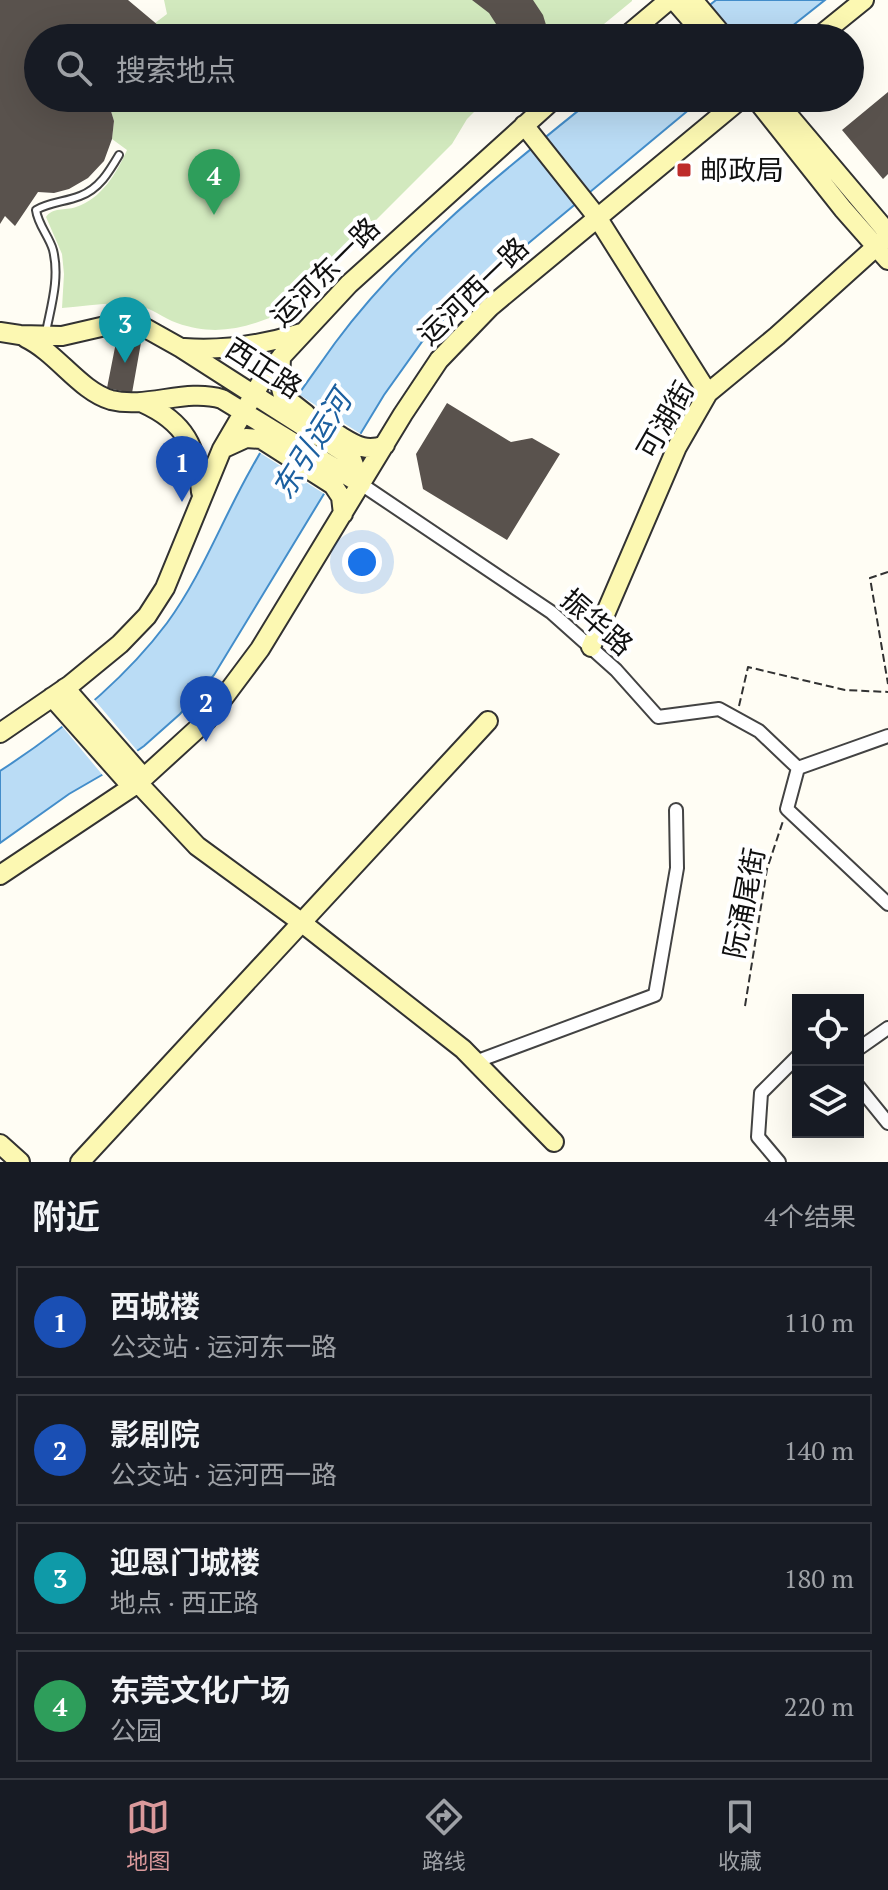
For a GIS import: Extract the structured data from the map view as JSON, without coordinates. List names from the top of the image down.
{
  "streets": {
    "street": [
      "运河东一路",
      "运河西一路",
      "西正路",
      "可湖街",
      "振华路"
    ],
    "path": ["阮涌尾街"]
  },
  "crossings": [
    ["运河东一路", "西正路"],
    ["运河西一路", "西正路"],
    ["运河西一路", "振华路"],
    ["西正路", "振华路"],
    ["可湖街", "振华路"]
  ],
  "water": ["东引运河"],
  "places": {
    "transit": ["邮政局"]
  },
  "page": {
    "search": "搜索地点",
    "pins": [
      "4",
      "3",
      "1",
      "2"
    ],
    "heading": ["附近", "4个结果"],
    "list": [
      {
        "mark": "1",
        "name": "西城楼",
        "note": "公交站 · 运河东一路",
        "value": "110 m"
      },
      {
        "mark": "2",
        "name": "影剧院",
        "note": "公交站 · 运河西一路",
        "value": "140 m"
      },
      {
        "mark": "3",
        "name": "迎恩门城楼",
        "note": "地点 · 西正路",
        "value": "180 m"
      },
      {
        "mark": "4",
        "name": "东莞文化广场",
        "note": "公园",
        "value": "220 m"
      }
    ],
    "nav": ["地图", "路线", "收藏"]
  }
}
